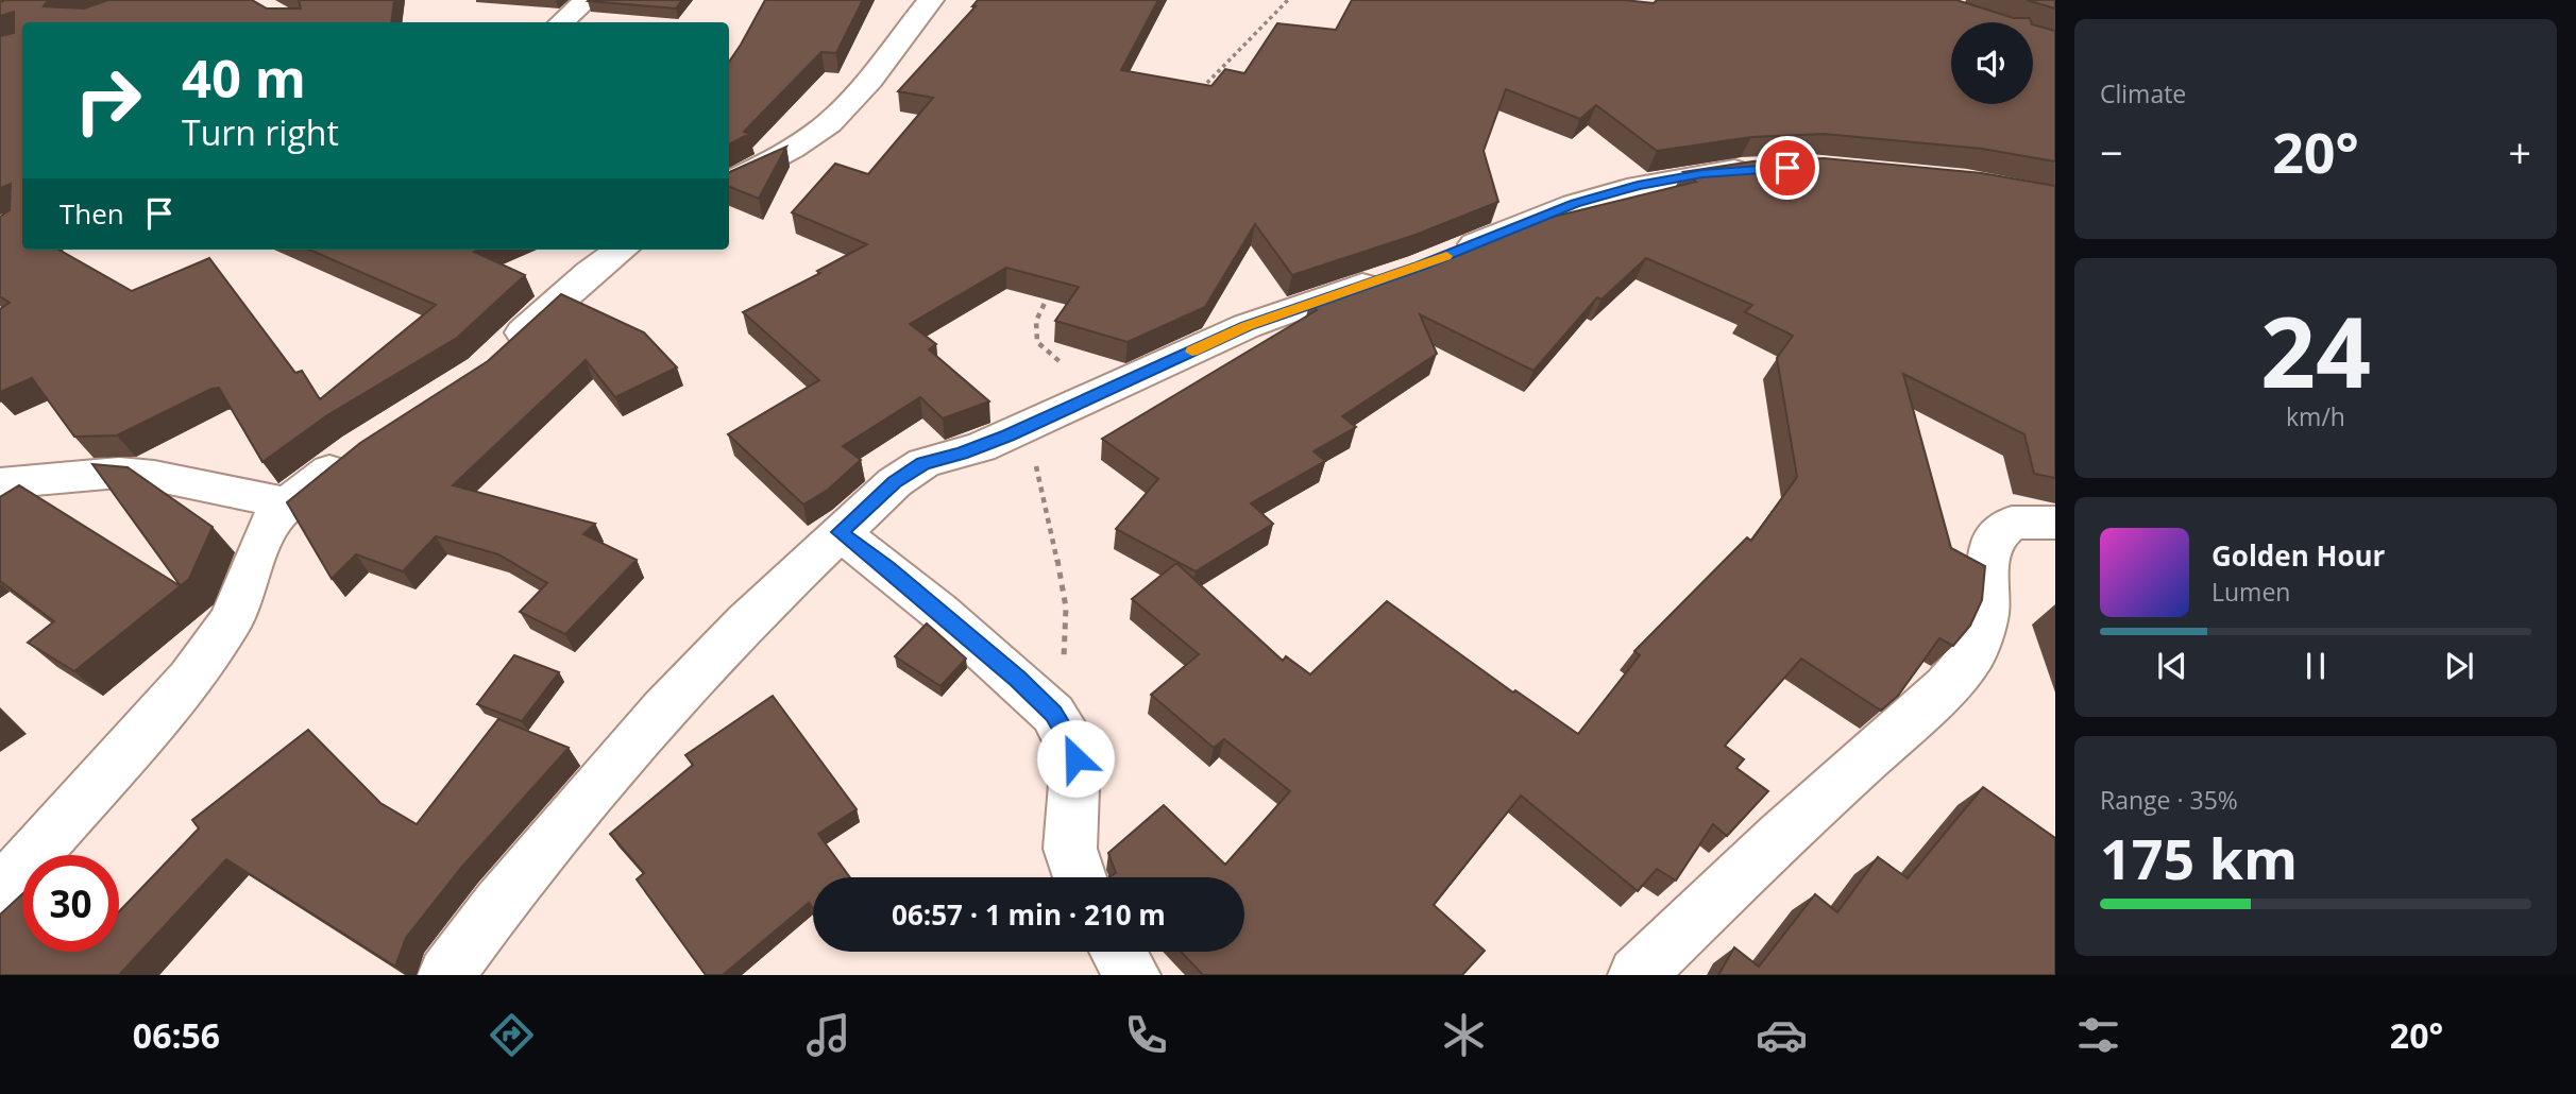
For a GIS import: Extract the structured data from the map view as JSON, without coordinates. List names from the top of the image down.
{
  "page": {
    "tile": [
      "Climate",
      ["24", "km/h"],
      ["Range · 35%", "175 km"]
    ],
    "turn": ["40 m", "Turn right"],
    "heat": ["−", "20°", "+"],
    "then": "Then",
    "song": ["Golden Hour", "Lumen"],
    "limit": "30",
    "trip": "06:57 · 1 min · 210 m",
    "tabs": ["06:56", "20°"]
  }
}
